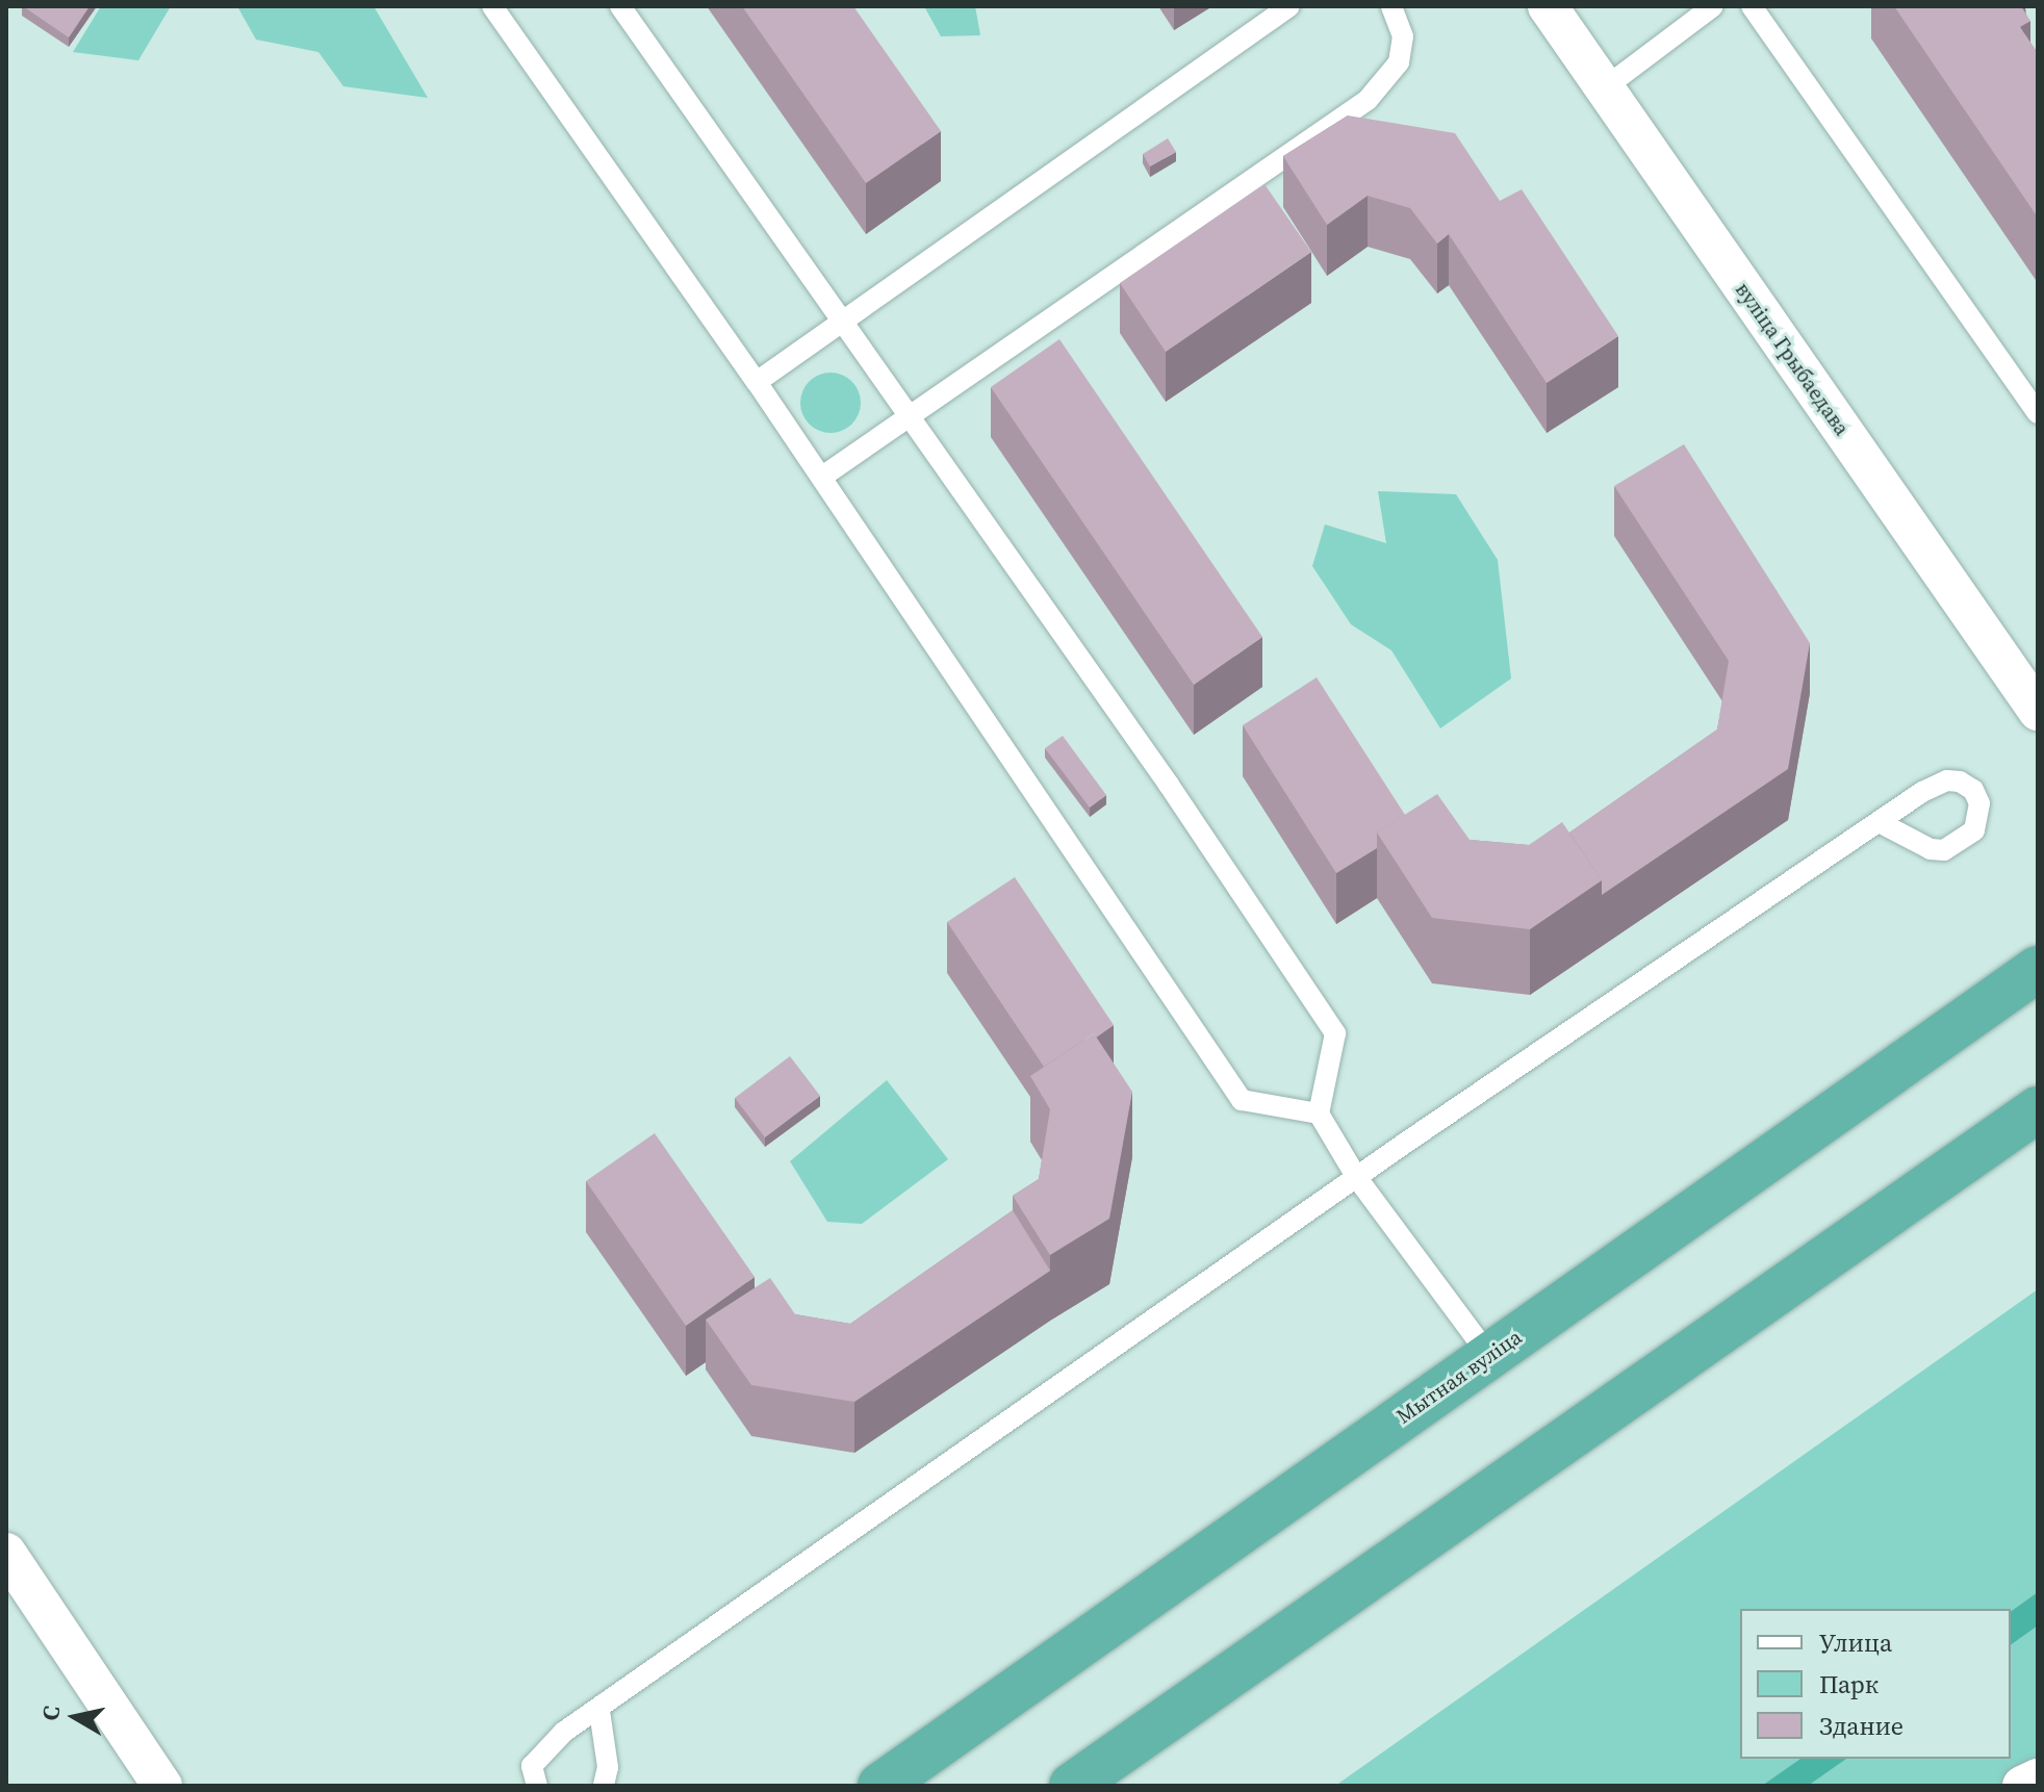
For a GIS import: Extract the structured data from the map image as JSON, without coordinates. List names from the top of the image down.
{
  "streets": {
    "highway": ["Мытная вуліца"],
    "street": ["вуліца Грыбаедава"]
  },
  "legend": ["Улица", "Парк", "Здание"],
  "north": "left"
}
